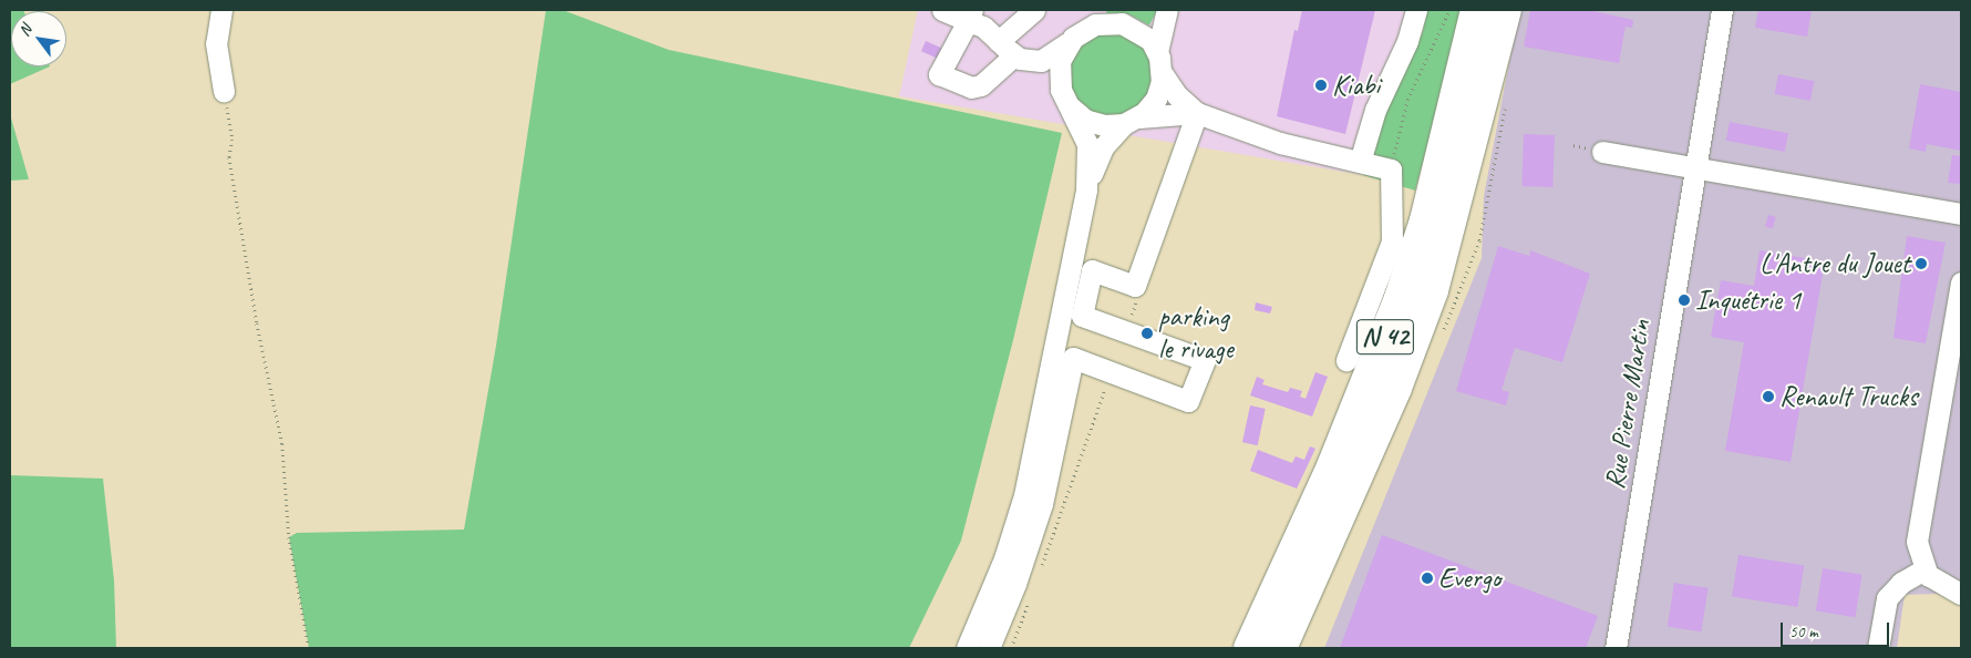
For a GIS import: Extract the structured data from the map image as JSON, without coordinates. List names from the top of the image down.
{
  "streets": {
    "highway": ["N 42"],
    "street": ["Rue Pierre Martin"]
  },
  "places": [
    "Kiabi",
    "L'Antre du Jouet",
    "Inquétrie 1",
    "parking le rivage",
    "Renault Trucks",
    "Evergo"
  ],
  "scale_bar": "50 m",
  "north": "top left"
}
